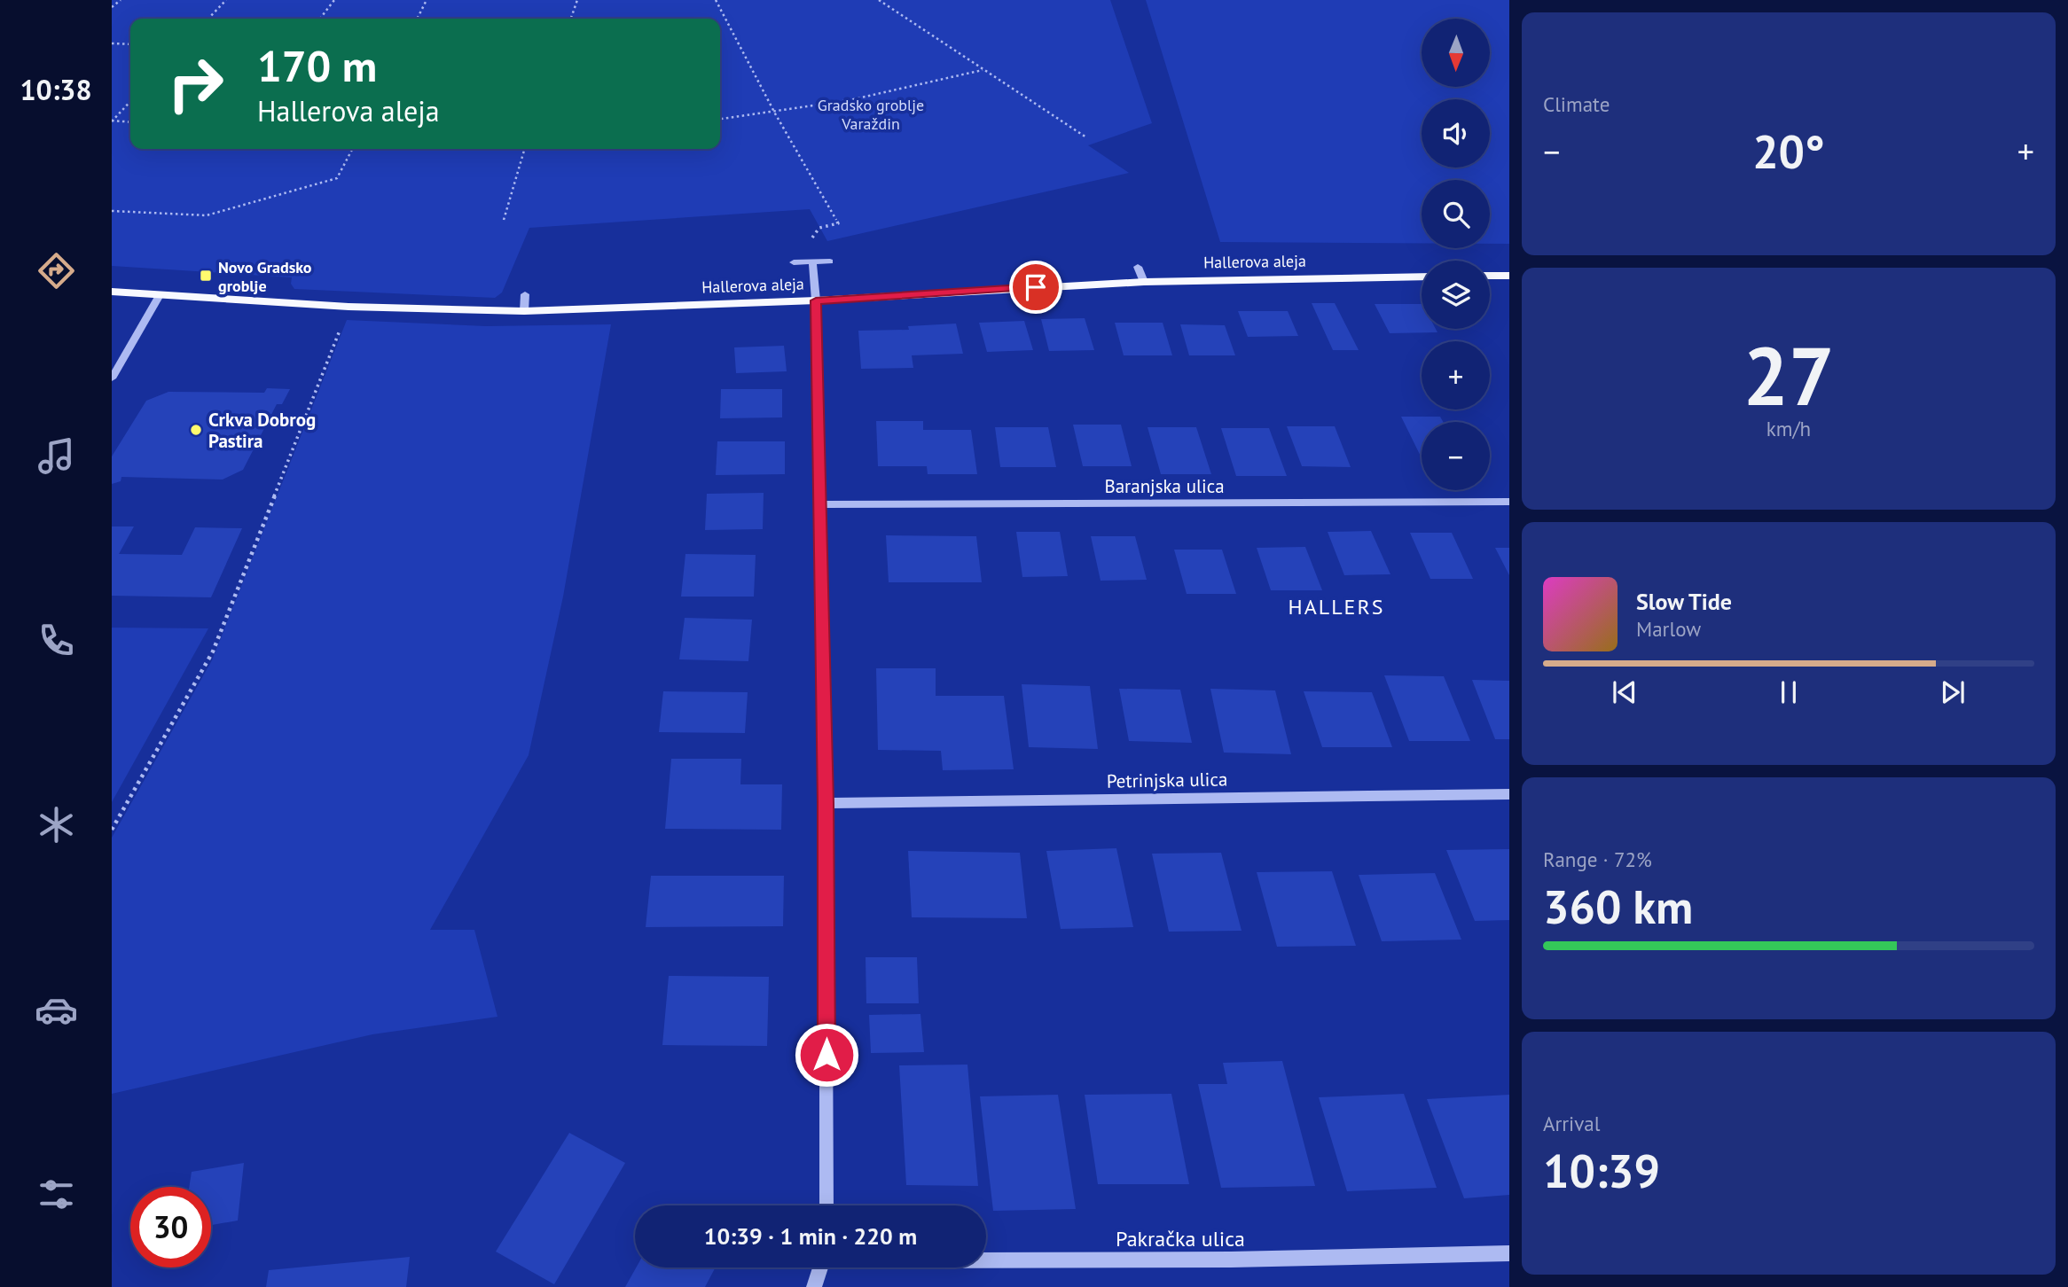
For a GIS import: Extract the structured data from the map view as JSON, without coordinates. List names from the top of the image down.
{
  "streets": {
    "main road": ["Hallerova aleja"],
    "street": ["Baranjska ulica", "Petrinjska ulica", "Pakračka ulica"]
  },
  "districts": ["HALLERS"],
  "parks": ["Gradsko groblje Varaždin"],
  "places": {
    "transit": ["Novo Gradsko groblje"],
    "other": ["Crkva Dobrog Pastira"]
  },
  "north": "bottom",
  "page": {
    "tabs": "10:38",
    "tile": [
      "Climate",
      ["27", "km/h"],
      ["Range · 72%", "360 km"],
      ["Arrival", "10:39"]
    ],
    "map_buttons": ["+", "−"],
    "turn": ["170 m", "Hallerova aleja"],
    "heat": ["−", "20°", "+"],
    "song": ["Slow Tide", "Marlow"],
    "limit": "30",
    "trip": "10:39 · 1 min · 220 m"
  }
}
